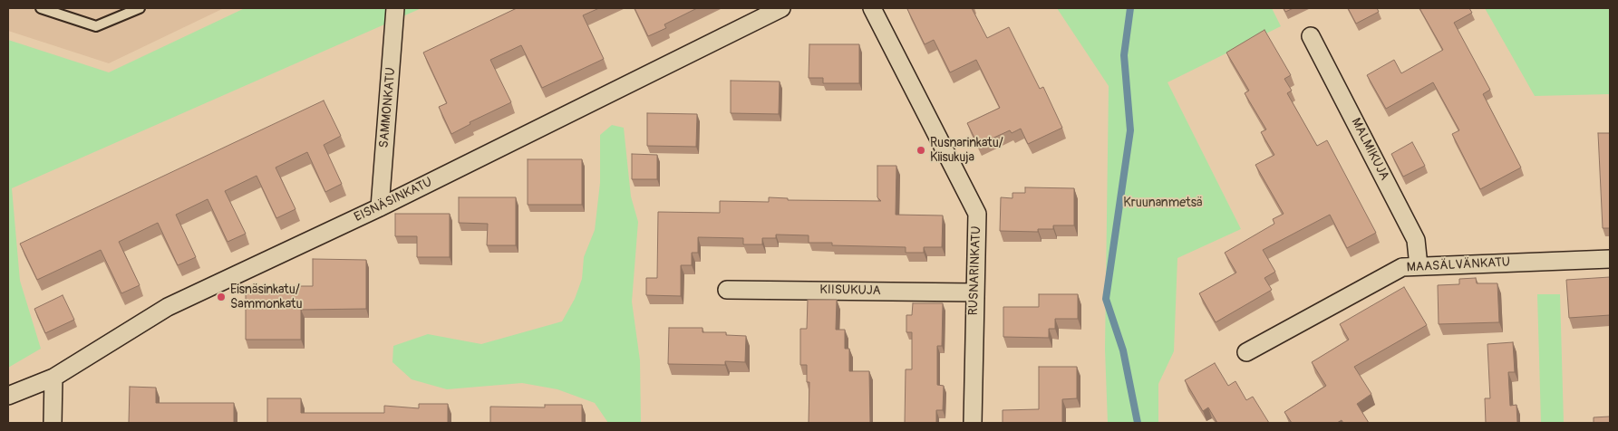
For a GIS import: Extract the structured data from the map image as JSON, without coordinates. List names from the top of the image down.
{
  "streets": {
    "street": [
      "SAMMONKATU",
      "MALMIKUJA",
      "EISNÄSINKATU",
      "MAASÄLVÄNKATU",
      "RUSNARINKATU",
      "KIISUKUJA"
    ]
  },
  "crossings": [
    ["SAMMONKATU", "EISNÄSINKATU"],
    ["MALMIKUJA", "MAASÄLVÄNKATU"],
    ["RUSNARINKATU", "KIISUKUJA"]
  ],
  "parks": ["Kruunanmetsä"],
  "places": ["Rusnarinkatu/ Kiisukuja", "Eisnäsinkatu/ Sammonkatu"]
}
